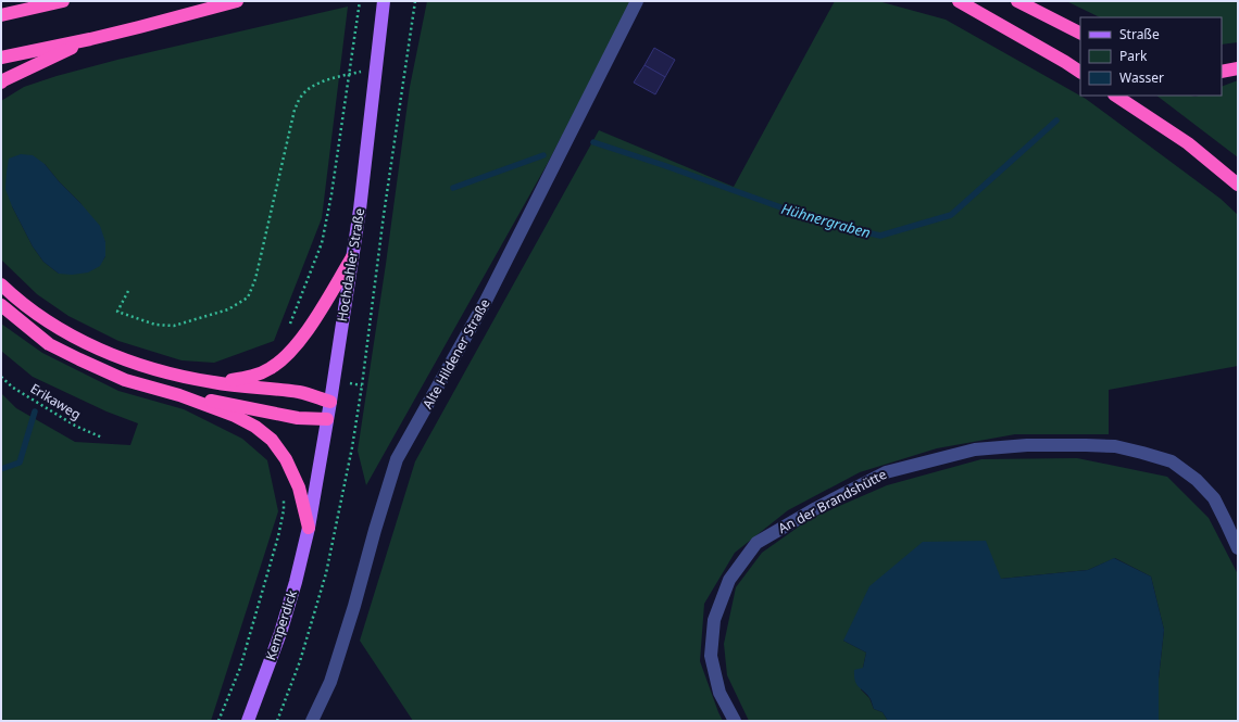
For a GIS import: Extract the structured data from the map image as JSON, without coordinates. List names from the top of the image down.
{
  "streets": {
    "main road": ["Hochdahler Straße", "Kemperdick"],
    "street": ["Alte Hildener Straße", "An der Brandshütte"],
    "path": ["Erikaweg"]
  },
  "crossings": [
    ["Hochdahler Straße", "Kemperdick"]
  ],
  "water": ["Hühnergraben"],
  "legend": ["Straße", "Park", "Wasser"]
}
